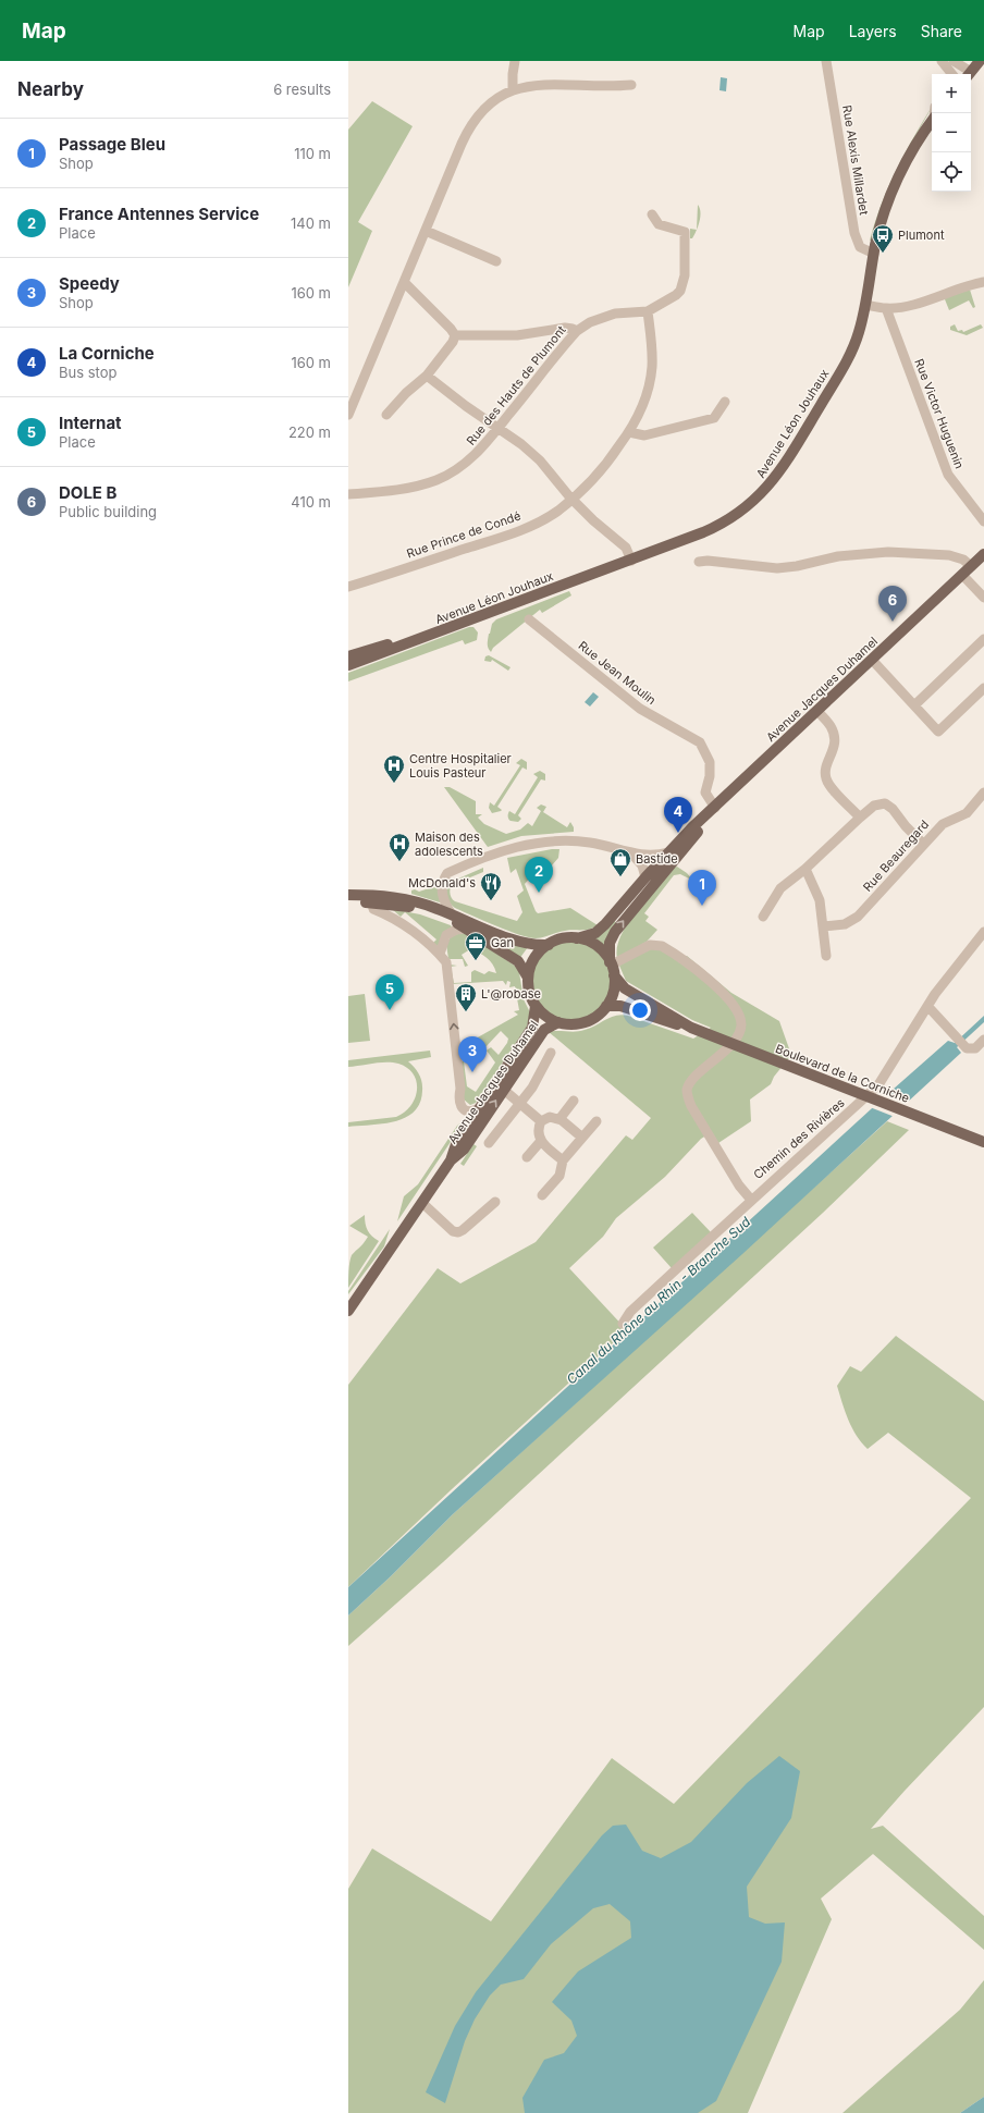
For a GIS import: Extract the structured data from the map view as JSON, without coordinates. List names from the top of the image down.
{
  "streets": {
    "main road": ["Avenue Léon Jouhaux", "Avenue Jacques Duhamel", "Boulevard de la Corniche"],
    "street": [
      "Rue Alexis Millardet",
      "Rue des Hauts de Plumont",
      "Rue Victor Huguenin",
      "Rue Prince de Condé",
      "Rue Jean Moulin",
      "Rue Beauregard",
      "Chemin des Rivières"
    ]
  },
  "crossings": [
    ["Rue Alexis Millardet", "Avenue Léon Jouhaux"],
    ["Rue des Hauts de Plumont", "Rue Prince de Condé"],
    ["Rue Jean Moulin", "Avenue Jacques Duhamel"],
    ["Avenue Jacques Duhamel", "Boulevard de la Corniche"]
  ],
  "water": ["Canal du Rhône au Rhin - Branche Sud"],
  "places": {
    "bus stop": ["Plumont"],
    "hospital": ["Centre Hospitalier Louis Pasteur", "Maison des adolescents"],
    "shop": ["Bastide"],
    "restaurant": ["McDonald's"],
    "office": ["Gan"],
    "building": ["L'@robase"]
  },
  "page": {
    "header": "Map",
    "nav": ["Map", "Layers", "Share"],
    "heading": ["Nearby", "6 results"],
    "map_buttons": ["+", "−"],
    "list": [
      {
        "mark": "1",
        "name": "Passage Bleu",
        "note": "Shop",
        "value": "110 m"
      },
      {
        "mark": "2",
        "name": "France Antennes Service",
        "note": "Place",
        "value": "140 m"
      },
      {
        "mark": "3",
        "name": "Speedy",
        "note": "Shop",
        "value": "160 m"
      },
      {
        "mark": "4",
        "name": "La Corniche",
        "note": "Bus stop",
        "value": "160 m"
      },
      {
        "mark": "5",
        "name": "Internat",
        "note": "Place",
        "value": "220 m"
      },
      {
        "mark": "6",
        "name": "DOLE B",
        "note": "Public building",
        "value": "410 m"
      }
    ],
    "pins": [
      "6",
      "4",
      "2",
      "1",
      "5",
      "3"
    ]
  }
}
